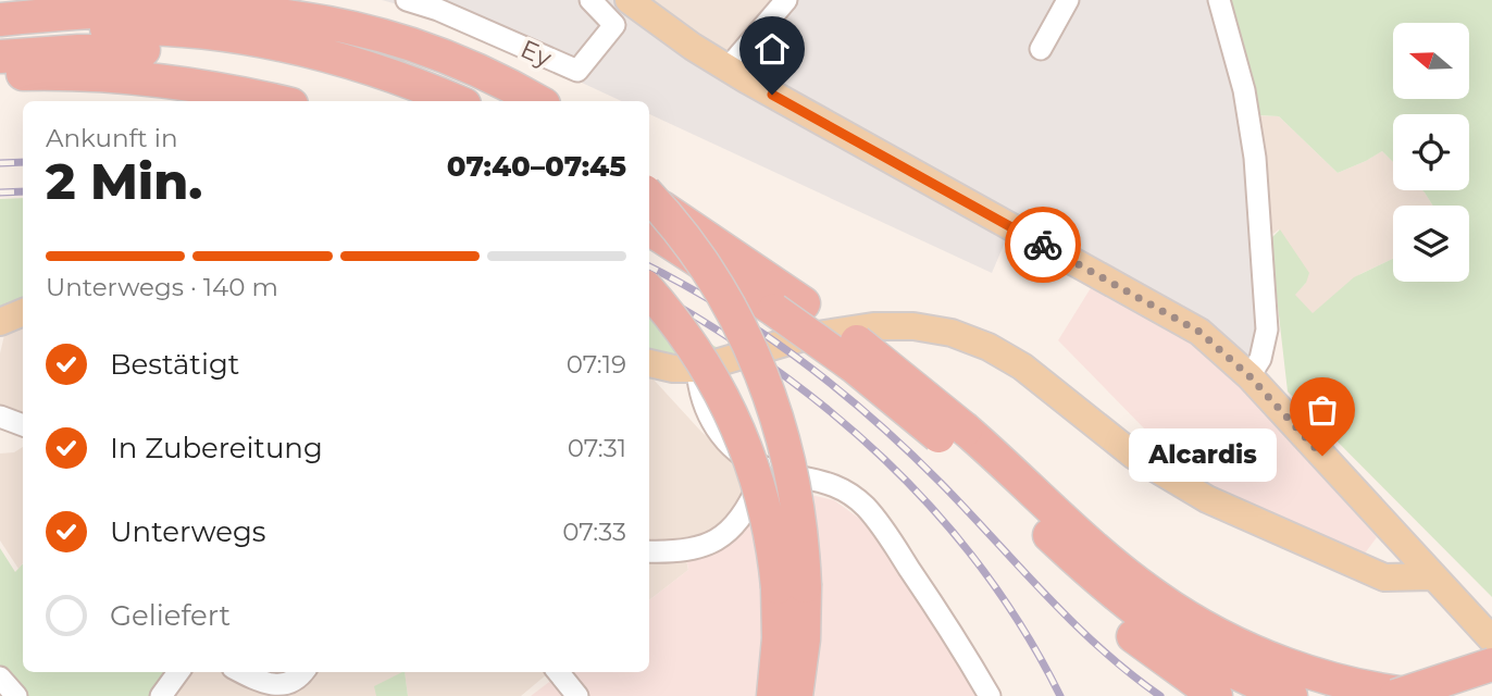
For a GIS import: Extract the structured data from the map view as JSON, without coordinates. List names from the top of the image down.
{
  "streets": {
    "street": ["Ey"]
  },
  "places": ["Alcardis"],
  "north": "left",
  "page": {
    "heading": ["2 Min.", "Ankunft in", "07:40–07:45"],
    "bar": "Unterwegs · 140 m",
    "list": [
      ["Bestätigt", "07:19"],
      ["In Zubereitung", "07:31"],
      ["Unterwegs", "07:33"],
      "Geliefert"
    ],
    "bubble": "Alcardis"
  }
}
